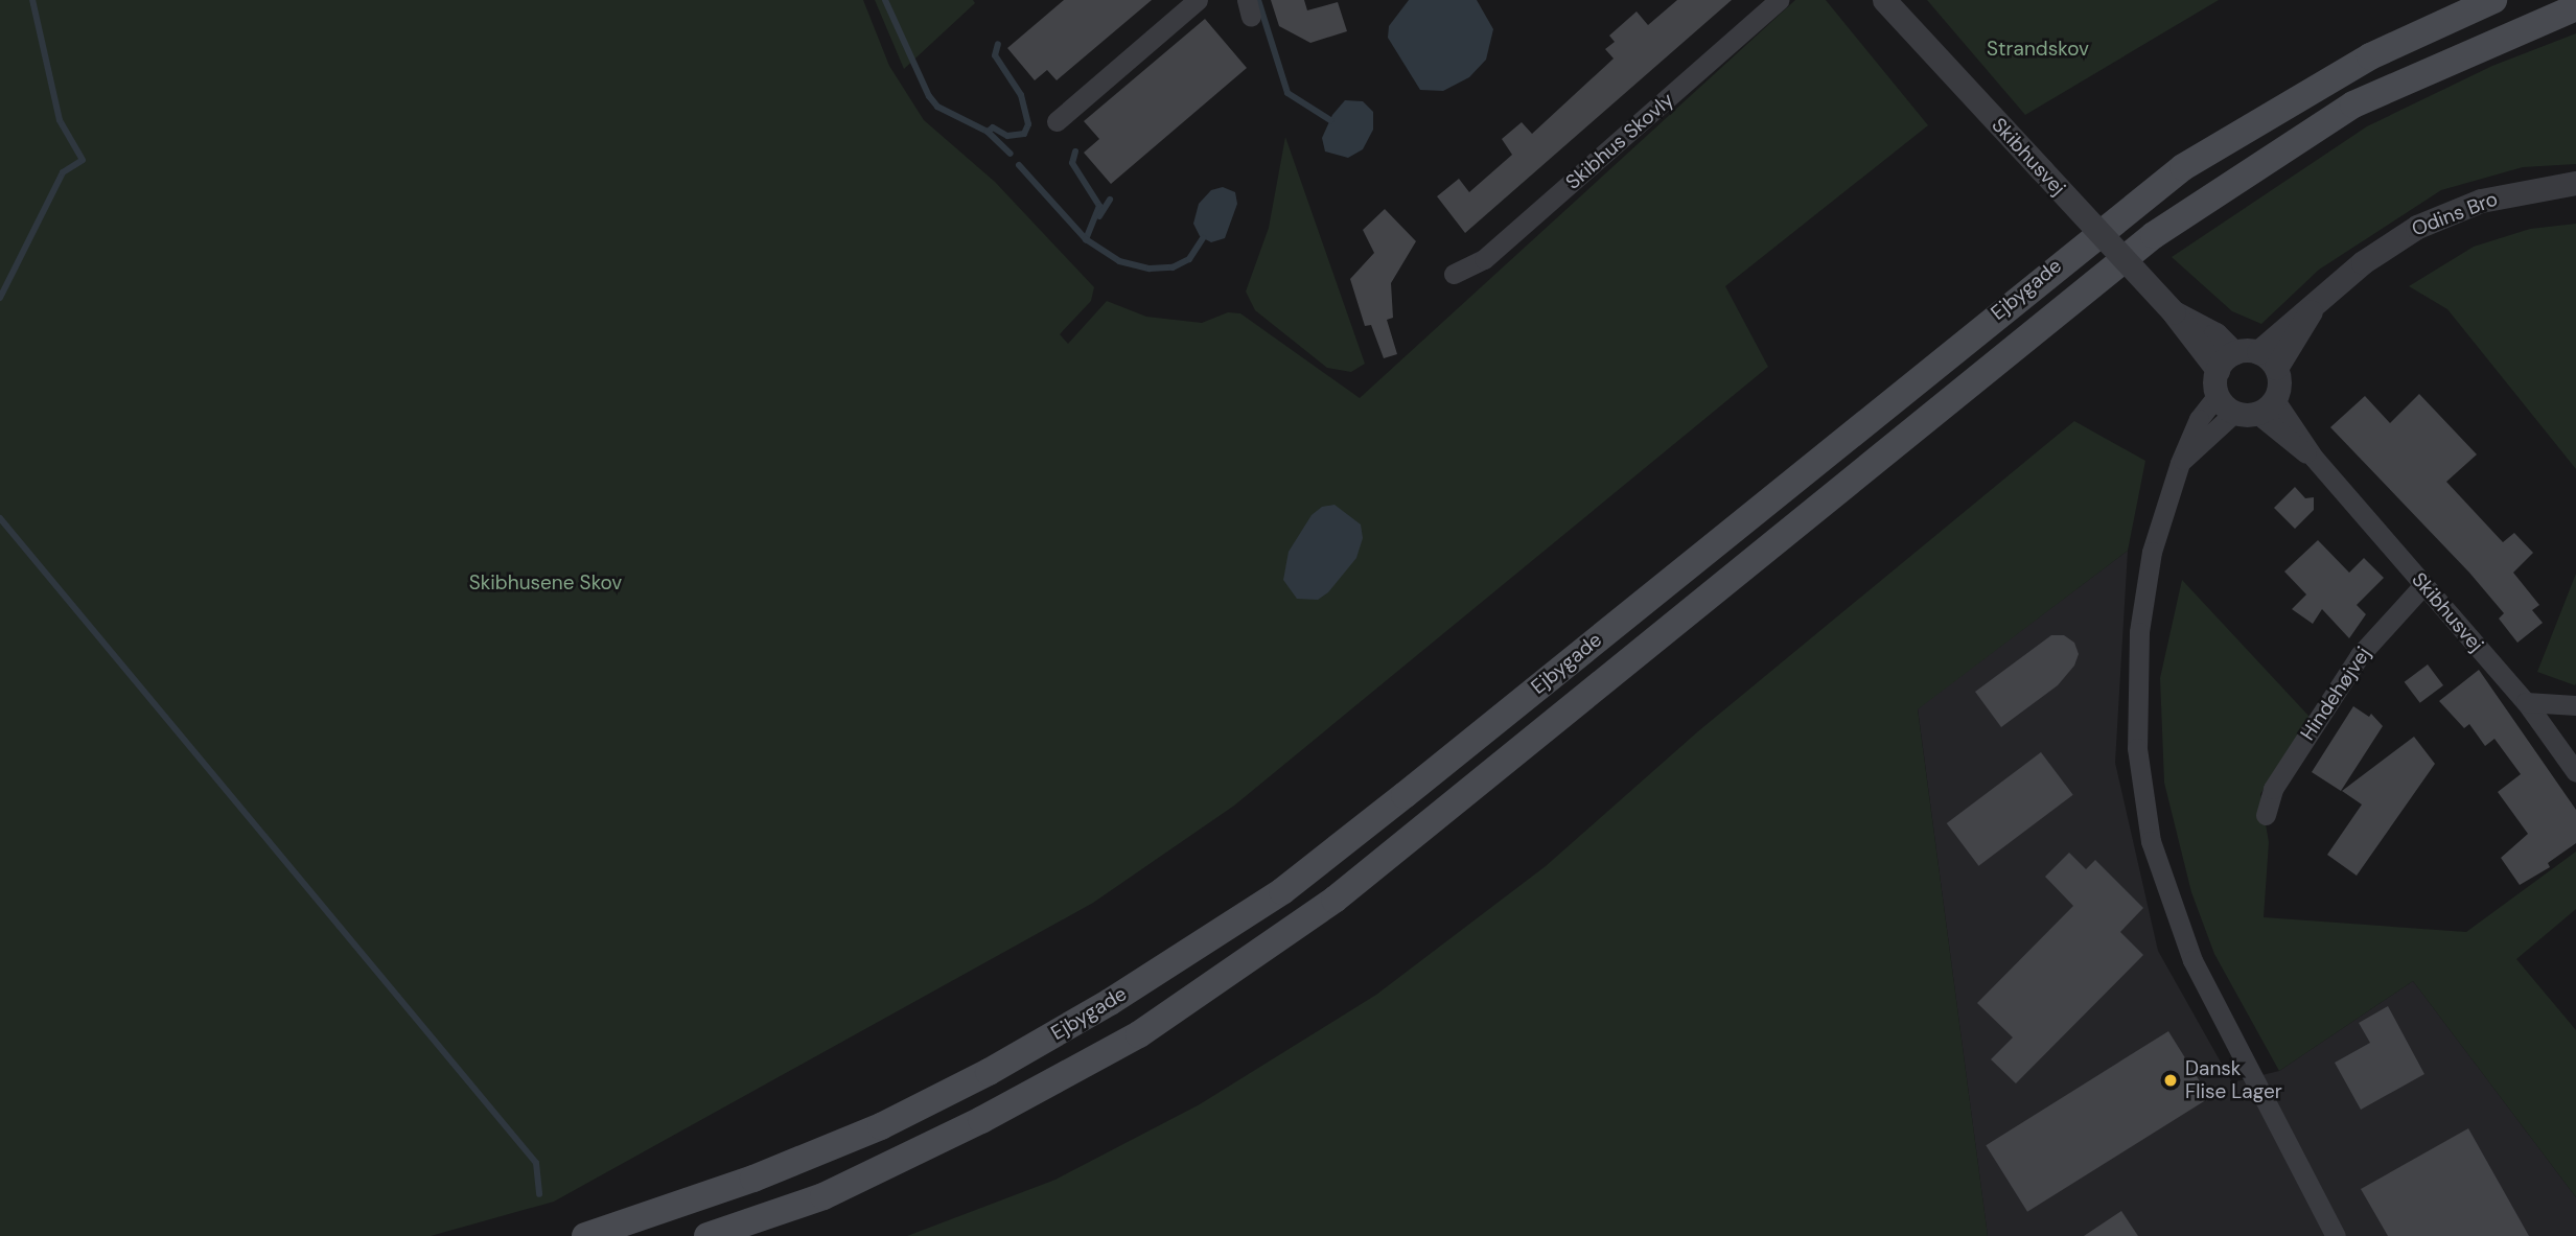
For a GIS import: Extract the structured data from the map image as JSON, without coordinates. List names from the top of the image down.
{
  "streets": {
    "main road": ["Ejbygade"],
    "street": [
      "Skibhus Skovly",
      "Skibhusvej",
      "Odins Bro",
      "Hindehøjvej"
    ]
  },
  "crossings": [
    ["Skibhusvej", "Hindehøjvej"]
  ],
  "parks": ["Strandskov", "Skibhusene Skov"],
  "places": ["Dansk Flise Lager"]
}
